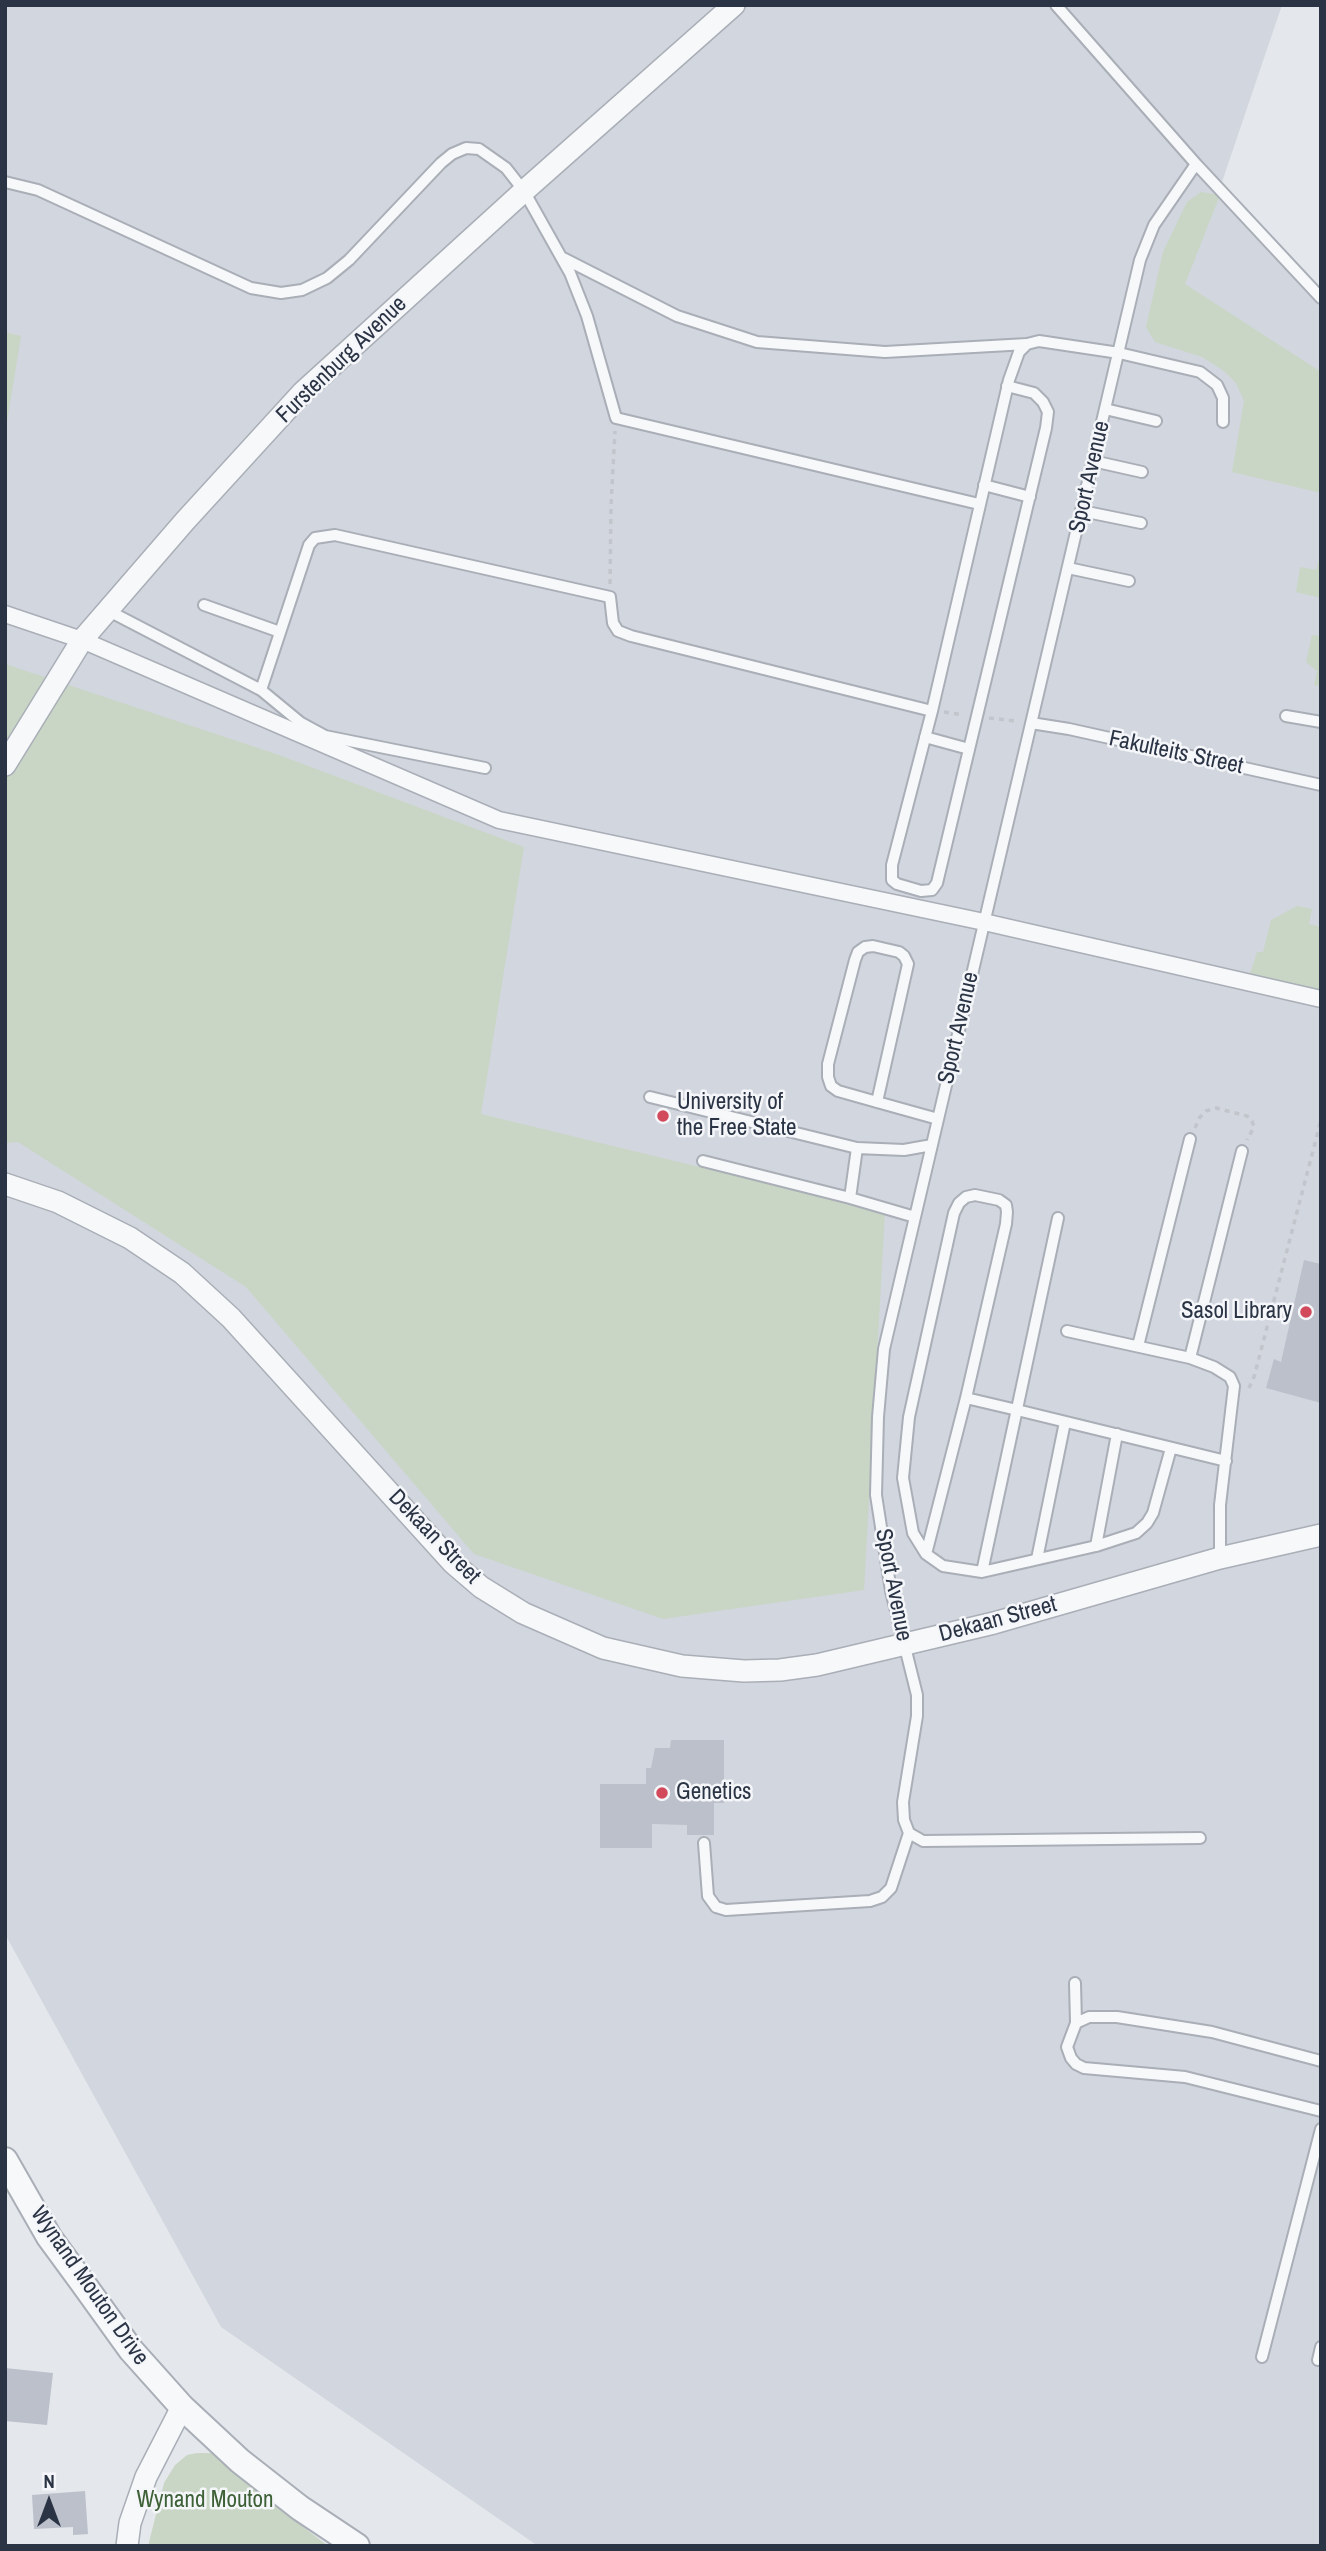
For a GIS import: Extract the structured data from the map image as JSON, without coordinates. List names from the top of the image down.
{
  "streets": {
    "street": ["Furstenburg Avenue", "Dekaan Street", "Wynand Mouton Drive"],
    "lane": ["Sport Avenue", "Fakulteits Street"]
  },
  "crossings": [
    ["Sport Avenue", "Fakulteits Street"],
    ["Sport Avenue", "Dekaan Street"]
  ],
  "parks": ["Wynand Mouton"],
  "places": ["University of the Free State", "Sasol Library", "Genetics"],
  "north": "top"
}
